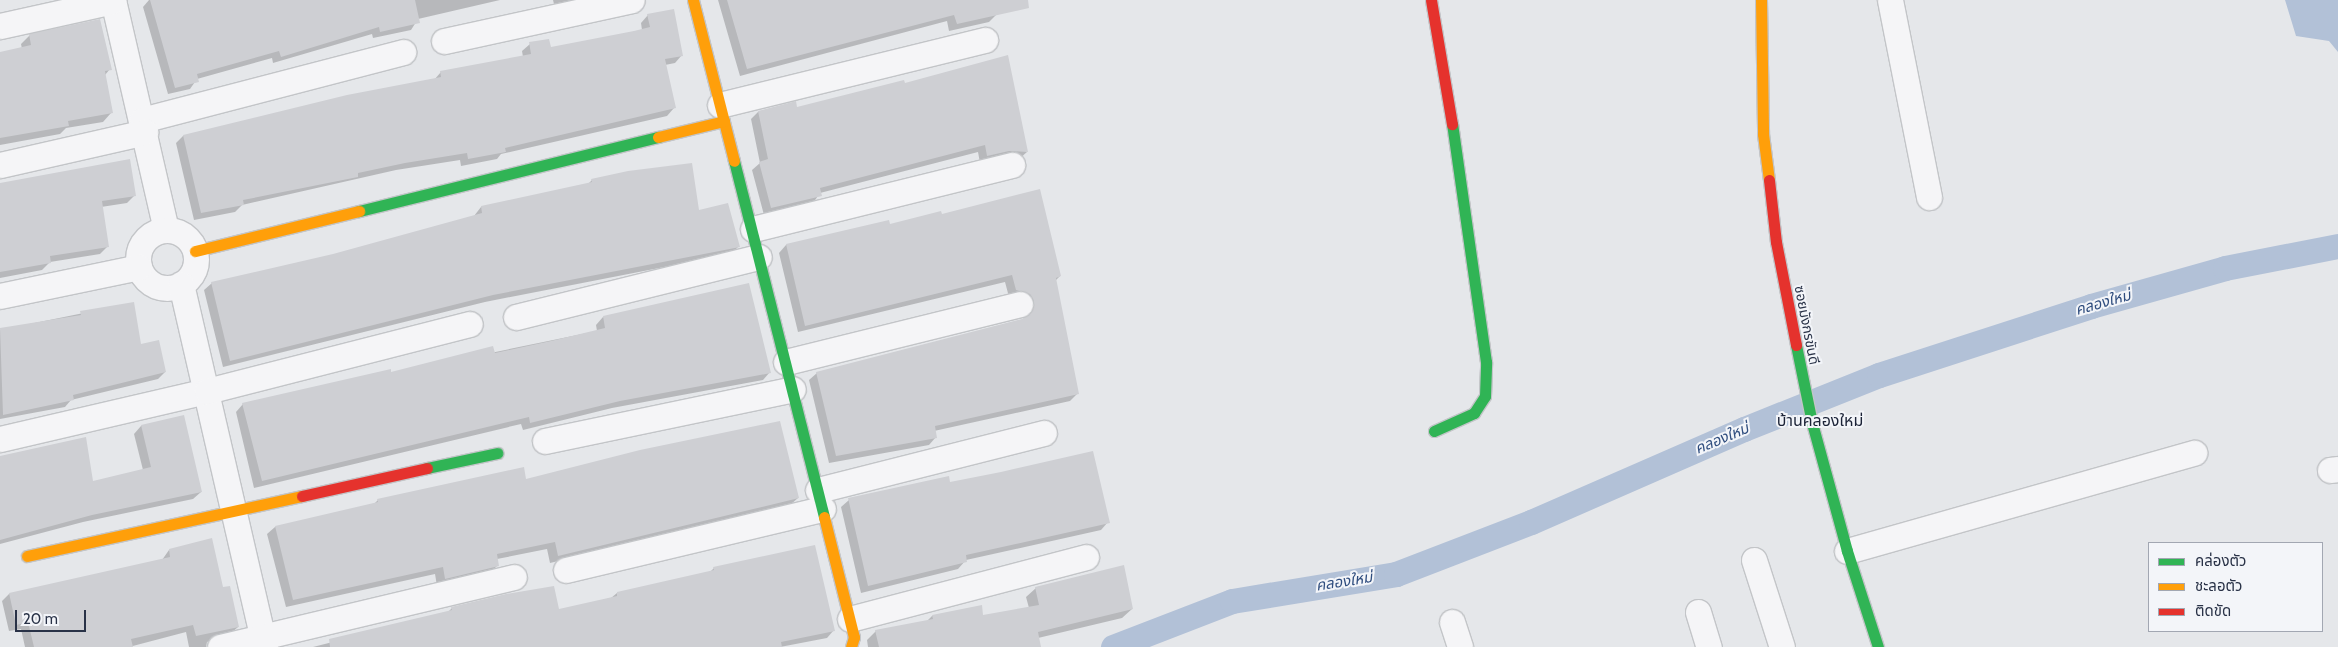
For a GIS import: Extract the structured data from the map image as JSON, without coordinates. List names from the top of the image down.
{
  "streets": {
    "street": ["ซอยมังกรขันดี"]
  },
  "districts": ["บ้านคลองใหม่"],
  "water": ["คลองใหม่"],
  "legend": ["คล่องตัว", "ชะลอตัว", "ติดขัด"],
  "scale_bar": "20 m"
}
